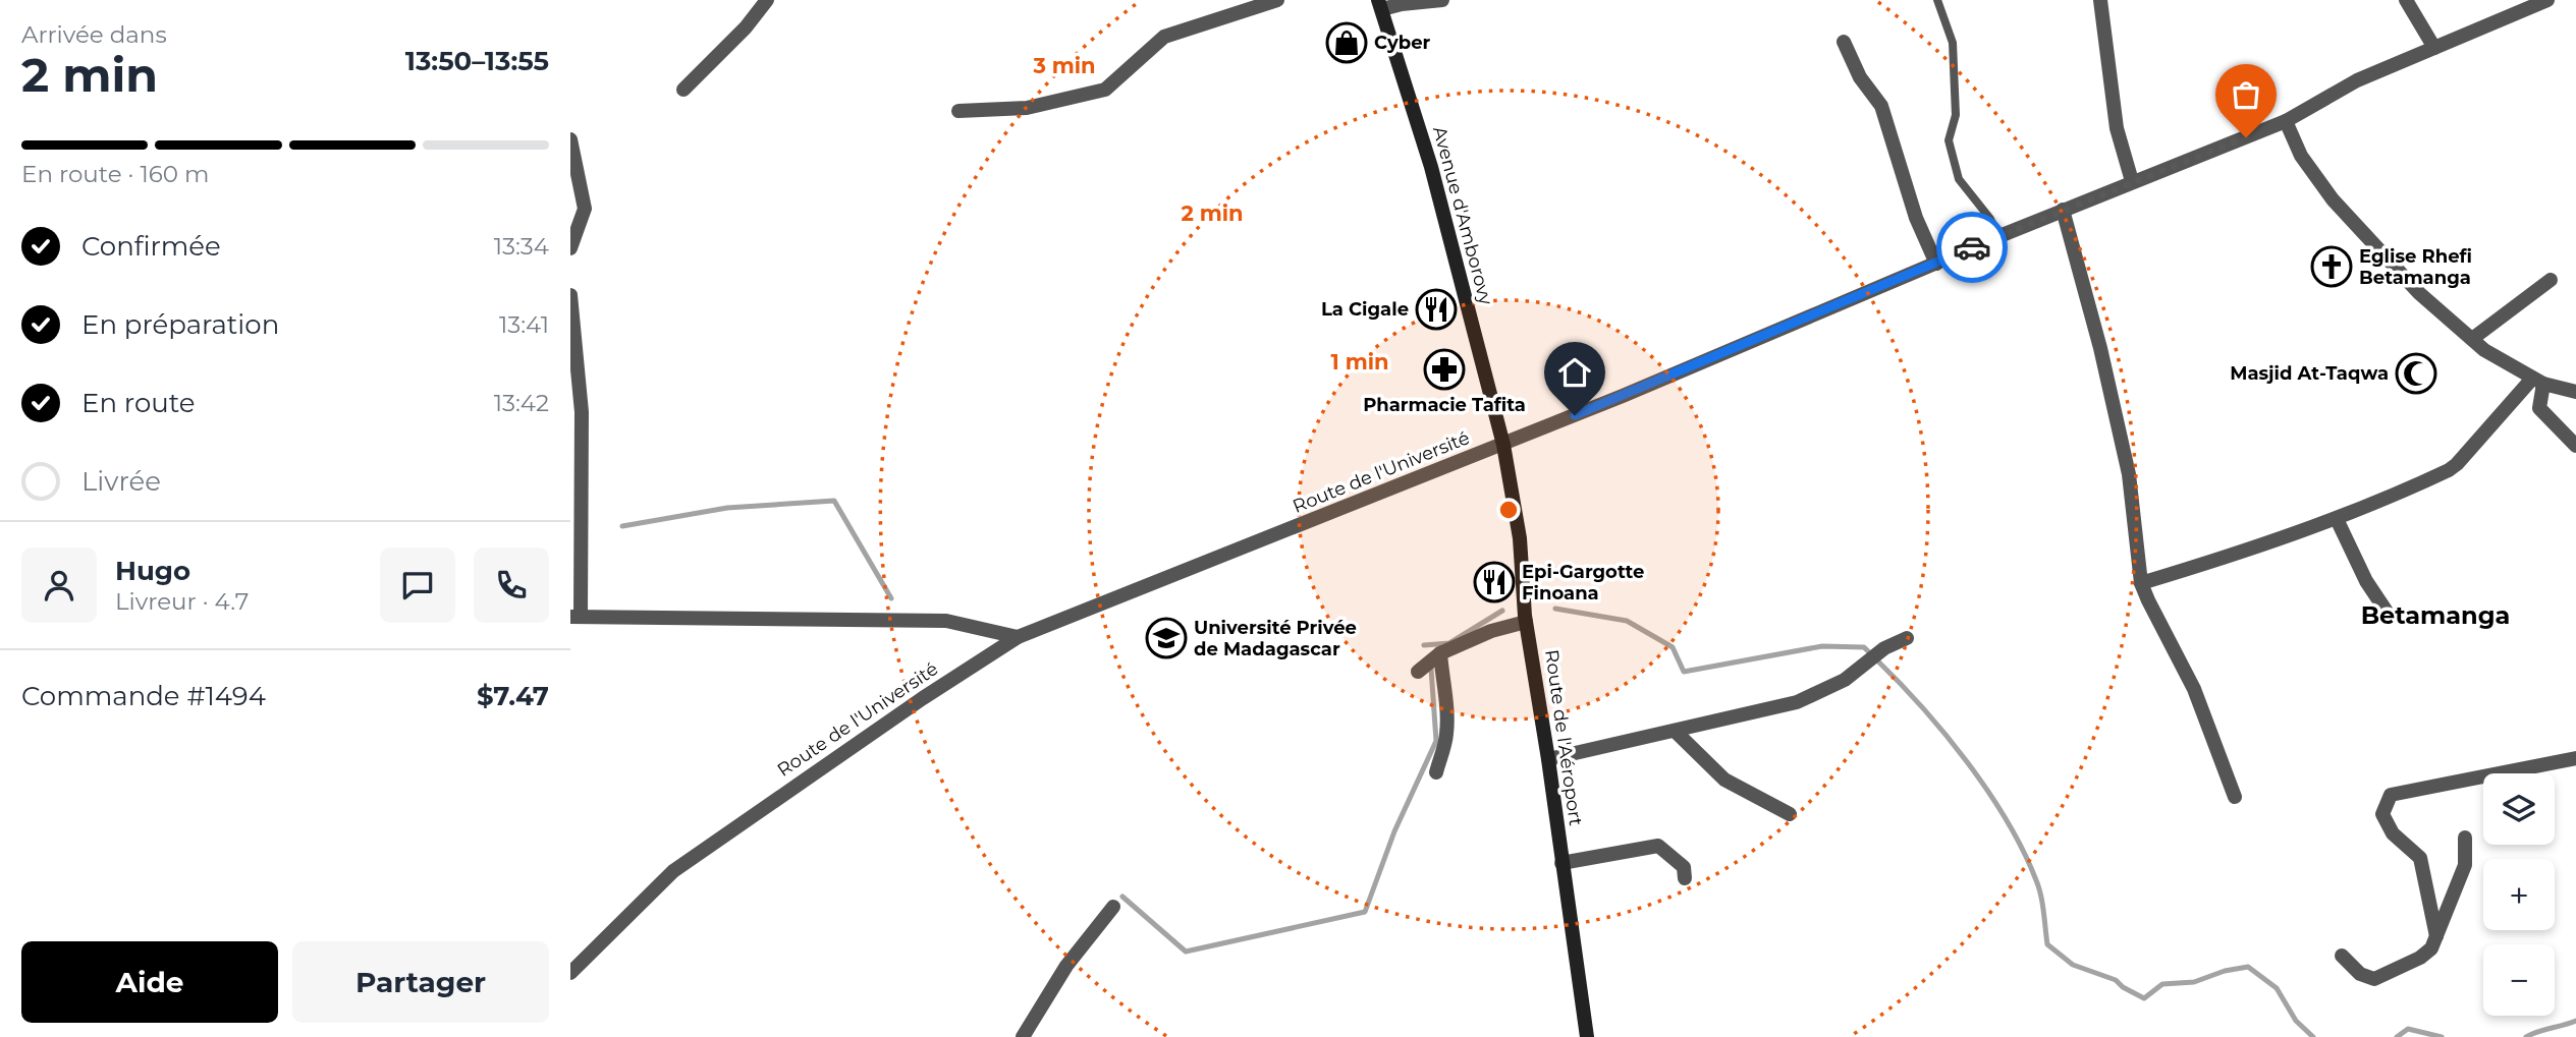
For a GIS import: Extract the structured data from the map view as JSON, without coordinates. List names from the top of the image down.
{
  "streets": {
    "main road": ["Avenue d'Amborovy", "Route de l'Aéroport"],
    "street": ["Route de l'Université"]
  },
  "crossings": [
    ["Avenue d'Amborovy", "Route de l'Université"],
    ["Avenue d'Amborovy", "Route de l'Aéroport"],
    ["Route de l'Université", "Route de l'Aéroport"]
  ],
  "districts": ["Betamanga"],
  "places": {
    "shop": ["Cyber"],
    "church": ["Eglise Rhefi Betamanga"],
    "restaurant": ["La Cigale", "Epi-Gargotte Finoana"],
    "pharmacy": ["Pharmacie Tafita"],
    "mosque": ["Masjid At-Taqwa"],
    "school or university": ["Université Privée de Madagascar"]
  },
  "page": {
    "heading": ["2 min", "Arrivée dans", "13:50–13:55"],
    "panel": [
      "Hugo",
      "Livreur · 4.7",
      "Commande #1494",
      "$7.47"
    ],
    "bar": "En route · 160 m",
    "list": [
      ["Confirmée", "13:34"],
      ["En préparation", "13:41"],
      ["En route", "13:42"],
      "Livrée"
    ],
    "map_buttons": ["+", "−"],
    "buttons": ["Aide", "Partager"]
  },
  "rings": ["3 min", "2 min", "1 min"]
}
